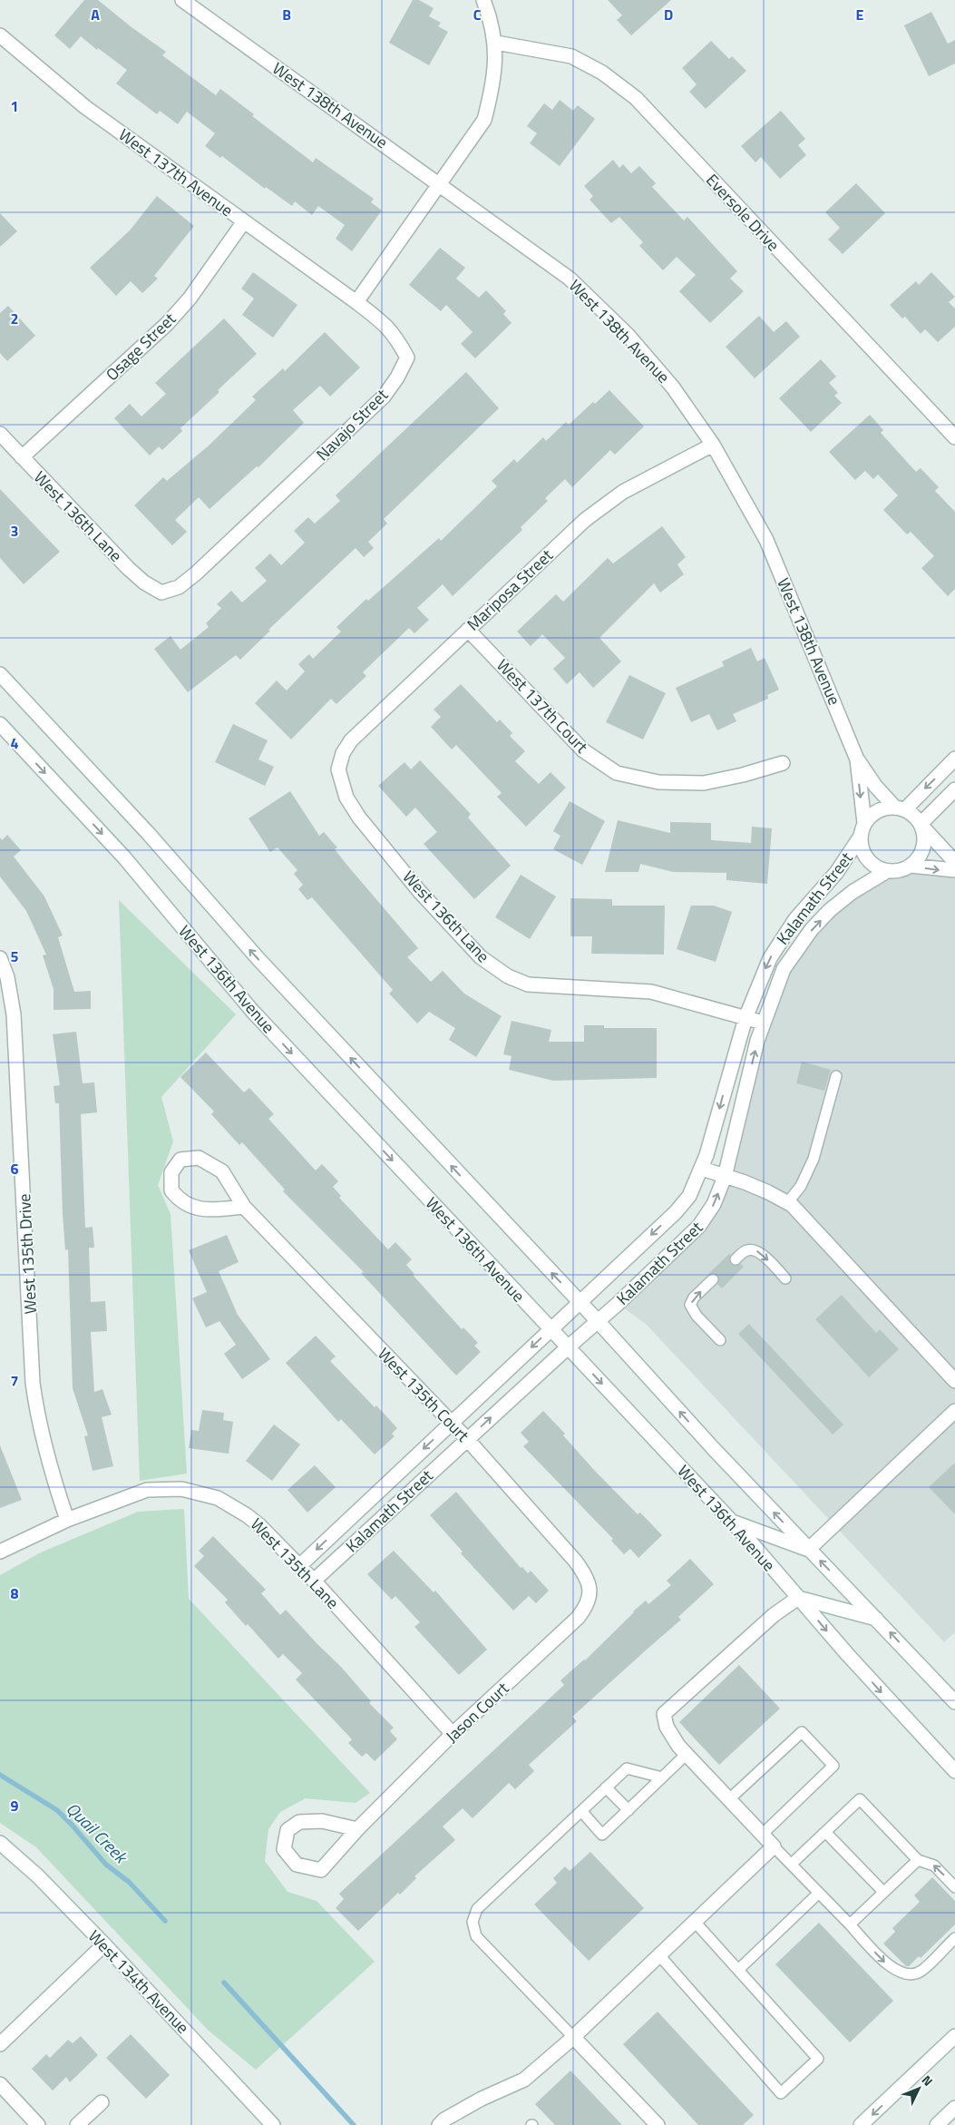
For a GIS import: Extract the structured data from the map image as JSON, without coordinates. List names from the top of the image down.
{
  "streets": {
    "street": [
      "West 138th Avenue",
      "West 137th Avenue",
      "Eversole Drive",
      "Osage Street",
      "Navajo Street",
      "West 136th Lane",
      "Mariposa Street",
      "West 137th Court",
      "Kalamath Street",
      "West 136th Avenue",
      "West 135th Drive",
      "West 135th Court",
      "West 135th Lane",
      "Jason Court",
      "West 134th Avenue"
    ]
  },
  "crossings": [
    ["West 138th Avenue", "Mariposa Street"],
    ["West 138th Avenue", "Kalamath Street"],
    ["West 137th Avenue", "Osage Street"],
    ["West 137th Avenue", "Navajo Street"],
    ["Osage Street", "West 136th Lane"],
    ["Navajo Street", "West 136th Lane"],
    ["West 136th Lane", "Mariposa Street"],
    ["West 136th Lane", "Kalamath Street"],
    ["Mariposa Street", "West 137th Court"],
    ["Kalamath Street", "West 136th Avenue"],
    ["Kalamath Street", "West 135th Court"],
    ["Kalamath Street", "West 135th Lane"],
    ["West 135th Drive", "West 135th Lane"],
    ["West 135th Court", "Jason Court"],
    ["West 135th Lane", "Jason Court"]
  ],
  "water": ["Quail Creek"],
  "north": "top right",
  "grid": {
    "columns": [
      "A",
      "B",
      "C",
      "D",
      "E"
    ],
    "rows": [
      "1",
      "2",
      "3",
      "4",
      "5",
      "6",
      "7",
      "8",
      "9"
    ]
  }
}
